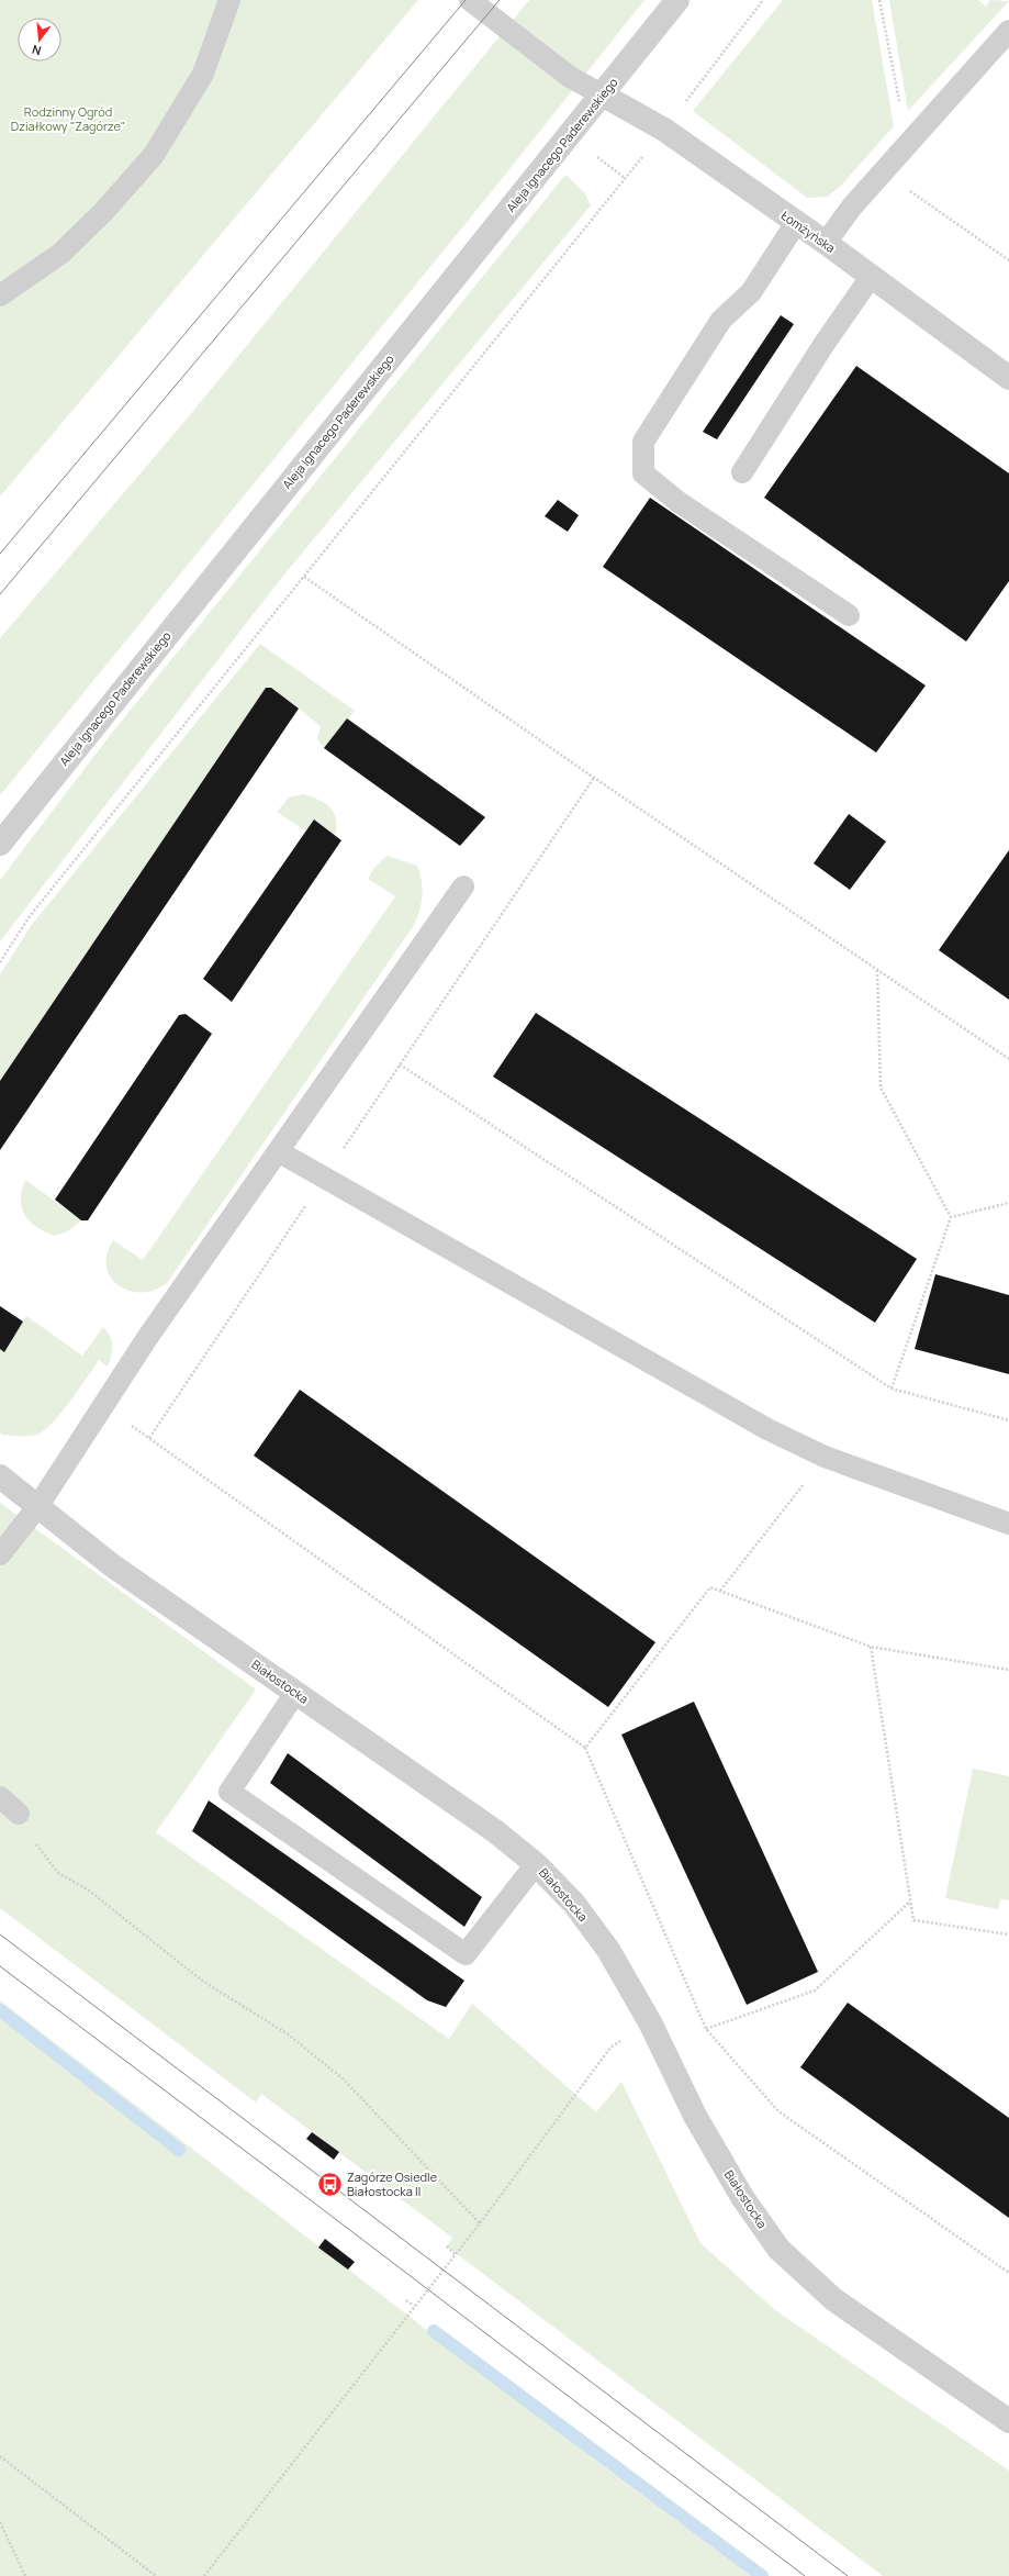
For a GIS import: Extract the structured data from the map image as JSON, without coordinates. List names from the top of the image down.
{
  "streets": {
    "street": ["Aleja Ignacego Paderewskiego", "Łomżyńska", "Białostocka"]
  },
  "crossings": [
    ["Aleja Ignacego Paderewskiego", "Łomżyńska"]
  ],
  "parks": ["Rodzinny Ogród Działkowy \"Zagórze\""],
  "places": {
    "bus stop": ["Zagórze Osiedle Białostocka II"]
  },
  "north": "bottom"
}
